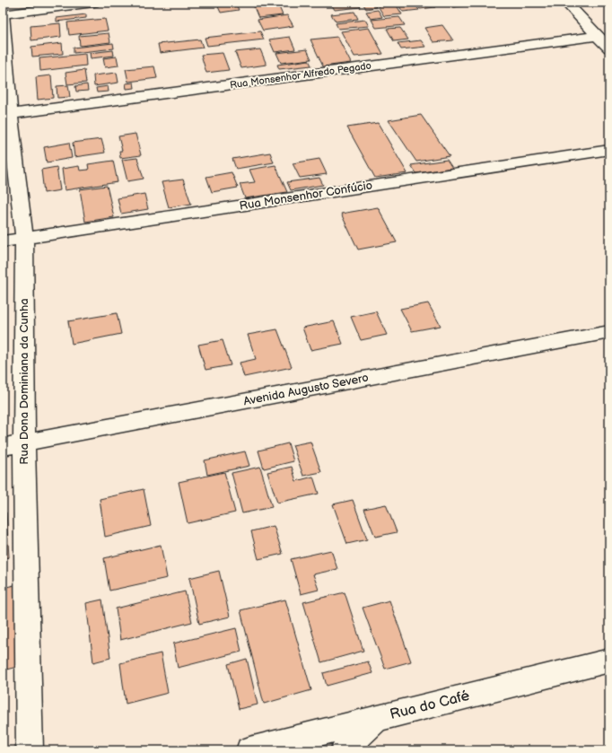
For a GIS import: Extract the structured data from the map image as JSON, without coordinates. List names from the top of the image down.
{
  "streets": {
    "street": [
      "Rua Monsenhor Alfredo Pegado",
      "Rua Monsenhor Confúcio",
      "Rua Dona Dominiana da Cunha",
      "Avenida Augusto Severo",
      "Rua do Café"
    ]
  },
  "crossings": [
    ["Rua Monsenhor Alfredo Pegado", "Rua Dona Dominiana da Cunha"],
    ["Rua Monsenhor Confúcio", "Rua Dona Dominiana da Cunha"],
    ["Rua Dona Dominiana da Cunha", "Avenida Augusto Severo"]
  ]
}
